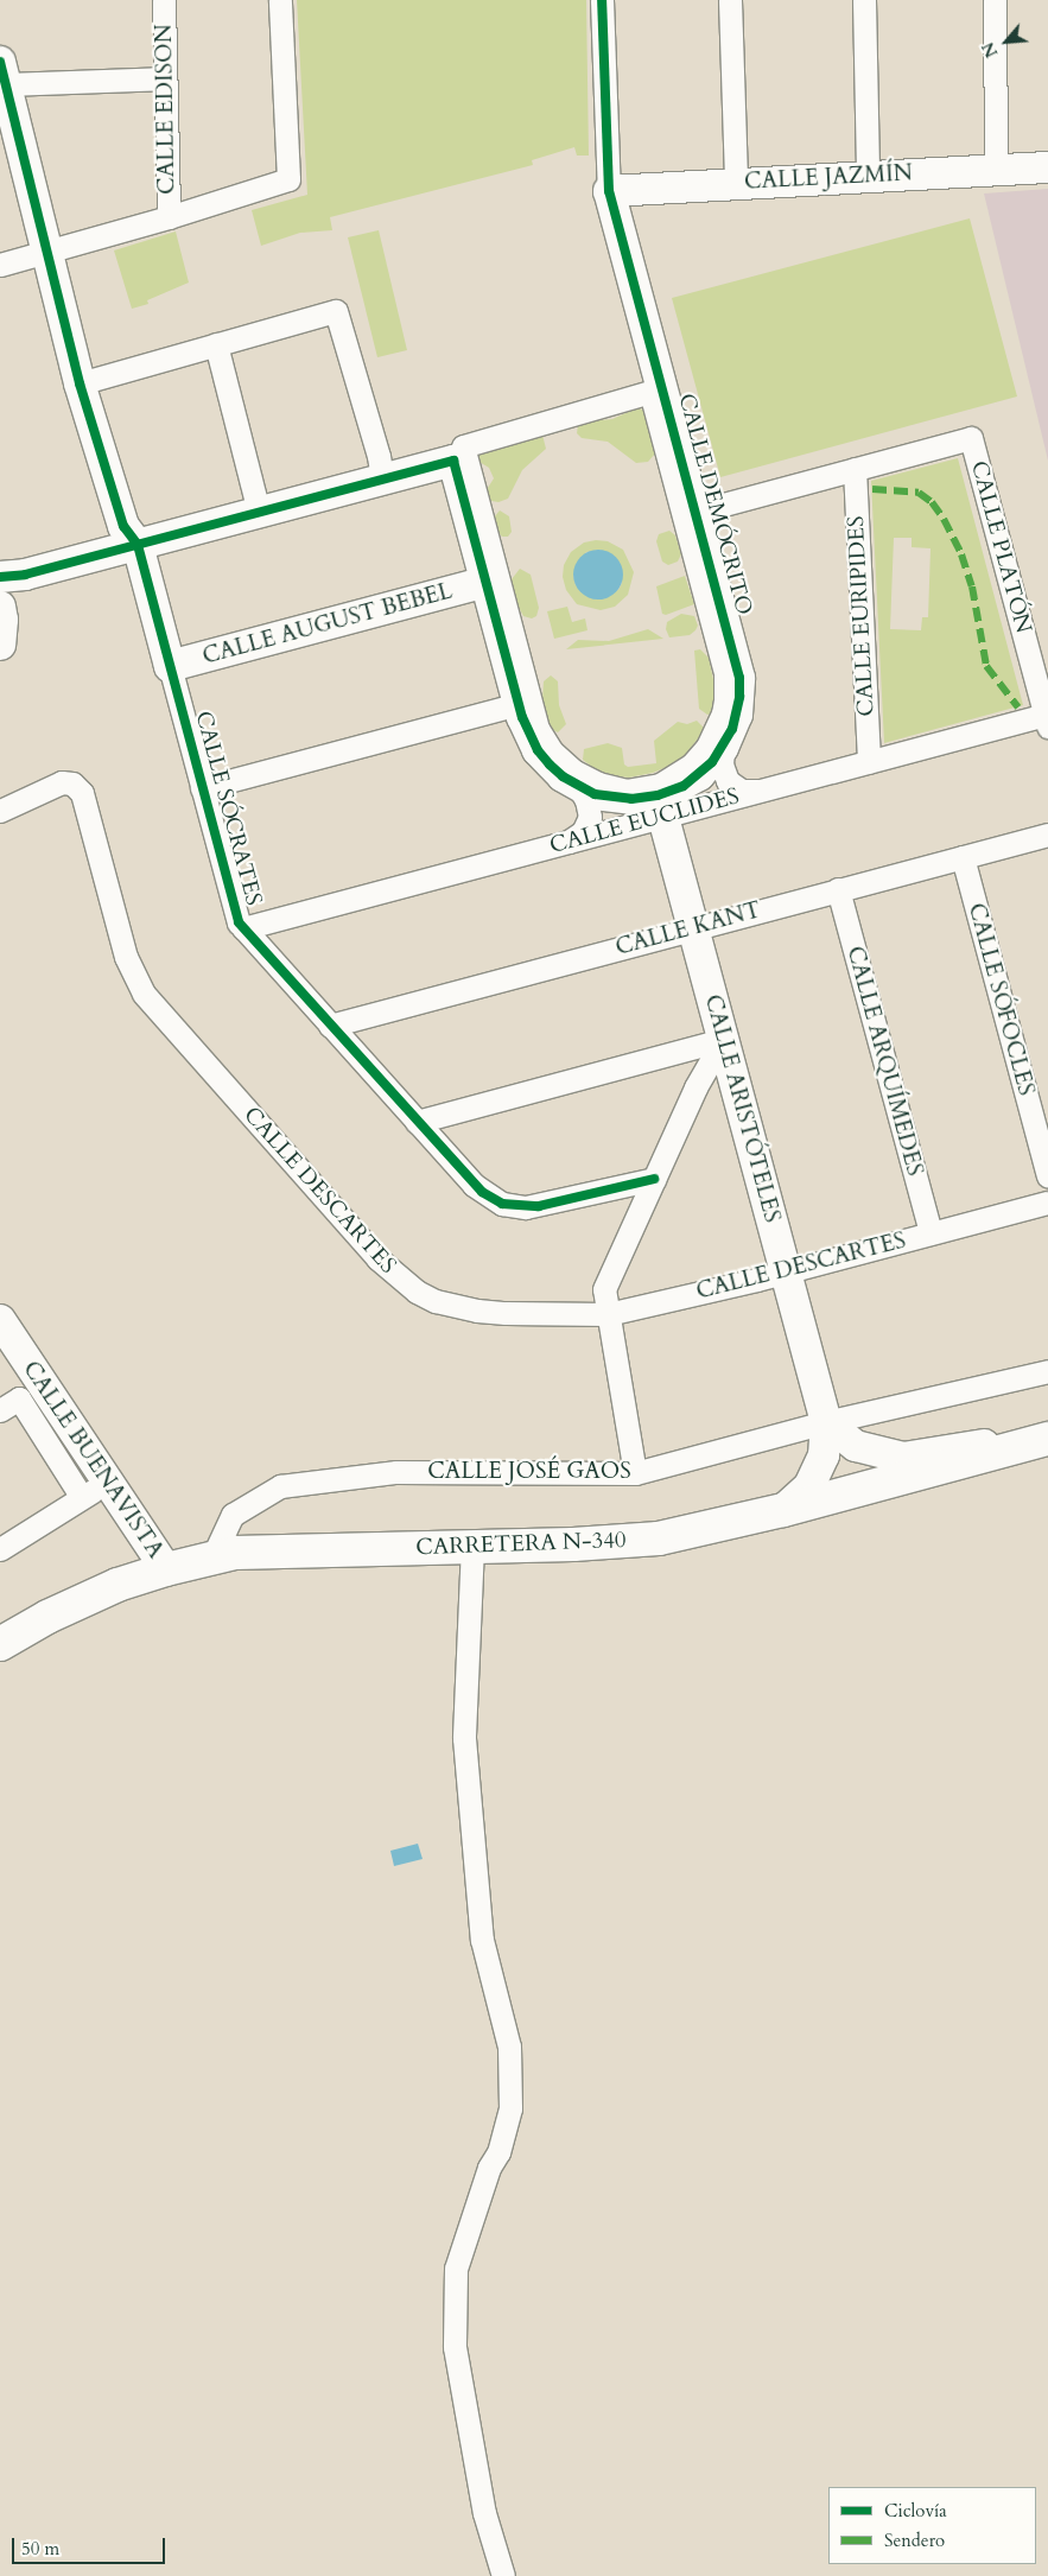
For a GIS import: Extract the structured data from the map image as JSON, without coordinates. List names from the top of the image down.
{
  "streets": {
    "highway": ["CARRETERA N-340"],
    "street": [
      "CALLE EDISON",
      "CALLE JAZMÍN",
      "CALLE DEMÓCRITO",
      "CALLE PLATÓN",
      "CALLE EURIPIDES",
      "CALLE AUGUST BEBEL",
      "CALLE SÓCRATES",
      "CALLE EUCLIDES",
      "CALLE KANT",
      "CALLE SÓFOCLES",
      "CALLE ARQUÍMEDES",
      "CALLE ARISTÓTELES",
      "CALLE DESCARTES",
      "CALLE BUENAVISTA",
      "CALLE JOSÉ GAOS"
    ]
  },
  "crossings": [
    ["CALLE JAZMÍN", "CALLE DEMÓCRITO"],
    ["CALLE DEMÓCRITO", "CALLE AUGUST BEBEL"],
    ["CALLE DEMÓCRITO", "CALLE EUCLIDES"],
    ["CALLE DEMÓCRITO", "CALLE ARISTÓTELES"],
    ["CALLE PLATÓN", "CALLE EURIPIDES"],
    ["CALLE PLATÓN", "CALLE EUCLIDES"],
    ["CALLE EURIPIDES", "CALLE EUCLIDES"],
    ["CALLE AUGUST BEBEL", "CALLE SÓCRATES"],
    ["CALLE SÓCRATES", "CALLE EUCLIDES"],
    ["CALLE SÓCRATES", "CALLE KANT"],
    ["CALLE EUCLIDES", "CALLE ARISTÓTELES"],
    ["CALLE KANT", "CALLE SÓFOCLES"],
    ["CALLE KANT", "CALLE ARQUÍMEDES"],
    ["CALLE KANT", "CALLE ARISTÓTELES"],
    ["CALLE ARQUÍMEDES", "CALLE DESCARTES"],
    ["CALLE ARISTÓTELES", "CALLE DESCARTES"],
    ["CALLE ARISTÓTELES", "CALLE JOSÉ GAOS"],
    ["CALLE ARISTÓTELES", "CARRETERA N-340"],
    ["CALLE BUENAVISTA", "CARRETERA N-340"],
    ["CALLE JOSÉ GAOS", "CARRETERA N-340"]
  ],
  "legend": ["Ciclovía", "Sendero"],
  "scale_bar": "50 m",
  "north": "bottom left"
}
